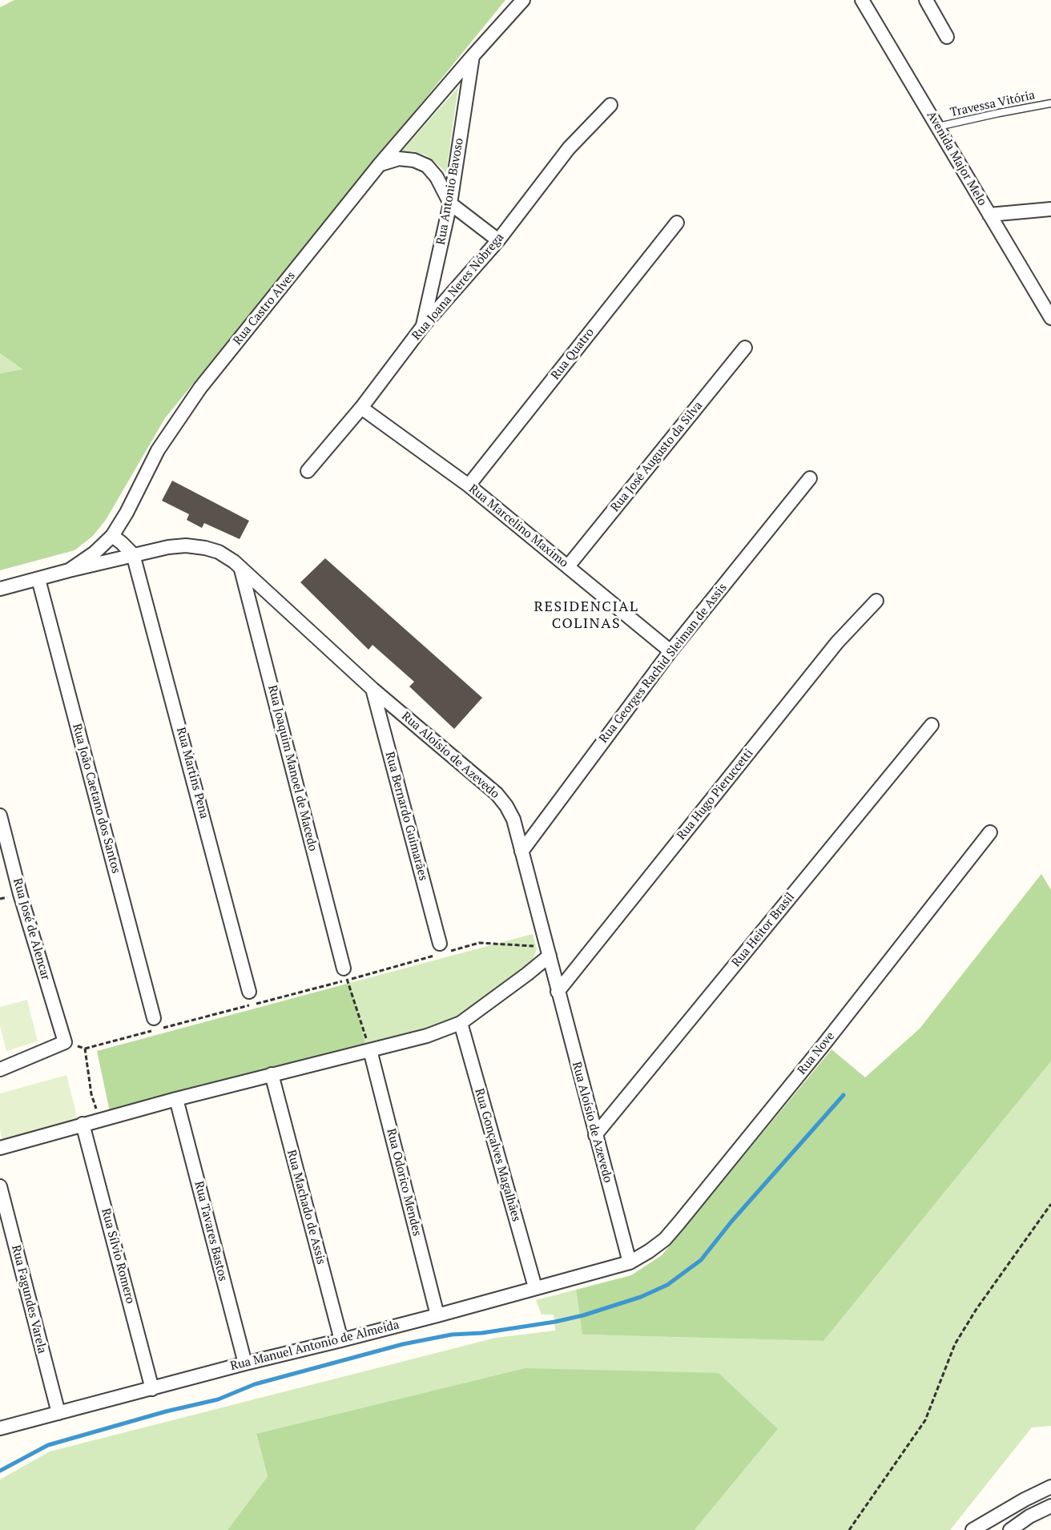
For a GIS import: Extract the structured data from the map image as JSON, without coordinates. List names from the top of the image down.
{
  "streets": {
    "street": [
      "Avenida Major Melo",
      "Rua Antonio Bavoso",
      "Rua Joana Neres Nóbrega",
      "Rua Castro Alves",
      "Rua Quatro",
      "Rua José Augusto da Silva",
      "Rua Marcelino Maximo",
      "Rua Georges Rachid Sleiman de Assis",
      "Rua Aloísio de Azevedo",
      "Rua Joaquim Manoel de Macedo",
      "Rua Martins Pena",
      "Rua Hugo Pieruccetti",
      "Rua João Caetano dos Santos",
      "Rua Bernardo Guimarães",
      "Rua José de Alencar",
      "Rua Heitor Brasil",
      "Rua Nove",
      "Rua Gonçalves Magalhães",
      "Rua Odorico Mendes",
      "Rua Machado de Assis",
      "Rua Tavares Bastos",
      "Rua Sílvio Romero",
      "Rua Fagundes Varela",
      "Rua Manuel Antonio de Almeida"
    ],
    "lane": ["Travessa Vitória"]
  },
  "crossings": [
    ["Travessa Vitória", "Avenida Major Melo"],
    ["Rua Antonio Bavoso", "Rua Joana Neres Nóbrega"],
    ["Rua Antonio Bavoso", "Rua Castro Alves"],
    ["Rua Joana Neres Nóbrega", "Rua Marcelino Maximo"],
    ["Rua Castro Alves", "Rua Aloísio de Azevedo"],
    ["Rua Castro Alves", "Rua João Caetano dos Santos"],
    ["Rua Quatro", "Rua Marcelino Maximo"],
    ["Rua José Augusto da Silva", "Rua Marcelino Maximo"],
    ["Rua Marcelino Maximo", "Rua Georges Rachid Sleiman de Assis"],
    ["Rua Georges Rachid Sleiman de Assis", "Rua Aloísio de Azevedo"],
    ["Rua Aloísio de Azevedo", "Rua Joaquim Manoel de Macedo"],
    ["Rua Aloísio de Azevedo", "Rua Martins Pena"],
    ["Rua Aloísio de Azevedo", "Rua Hugo Pieruccetti"],
    ["Rua Aloísio de Azevedo", "Rua Bernardo Guimarães"],
    ["Rua Aloísio de Azevedo", "Rua Heitor Brasil"],
    ["Rua Aloísio de Azevedo", "Rua Nove"],
    ["Rua Aloísio de Azevedo", "Rua Manuel Antonio de Almeida"],
    ["Rua Nove", "Rua Manuel Antonio de Almeida"],
    ["Rua Gonçalves Magalhães", "Rua Manuel Antonio de Almeida"],
    ["Rua Odorico Mendes", "Rua Manuel Antonio de Almeida"],
    ["Rua Machado de Assis", "Rua Manuel Antonio de Almeida"],
    ["Rua Tavares Bastos", "Rua Manuel Antonio de Almeida"],
    ["Rua Sílvio Romero", "Rua Manuel Antonio de Almeida"],
    ["Rua Fagundes Varela", "Rua Manuel Antonio de Almeida"]
  ],
  "districts": ["RESIDENCIAL COLINAS"]
}
